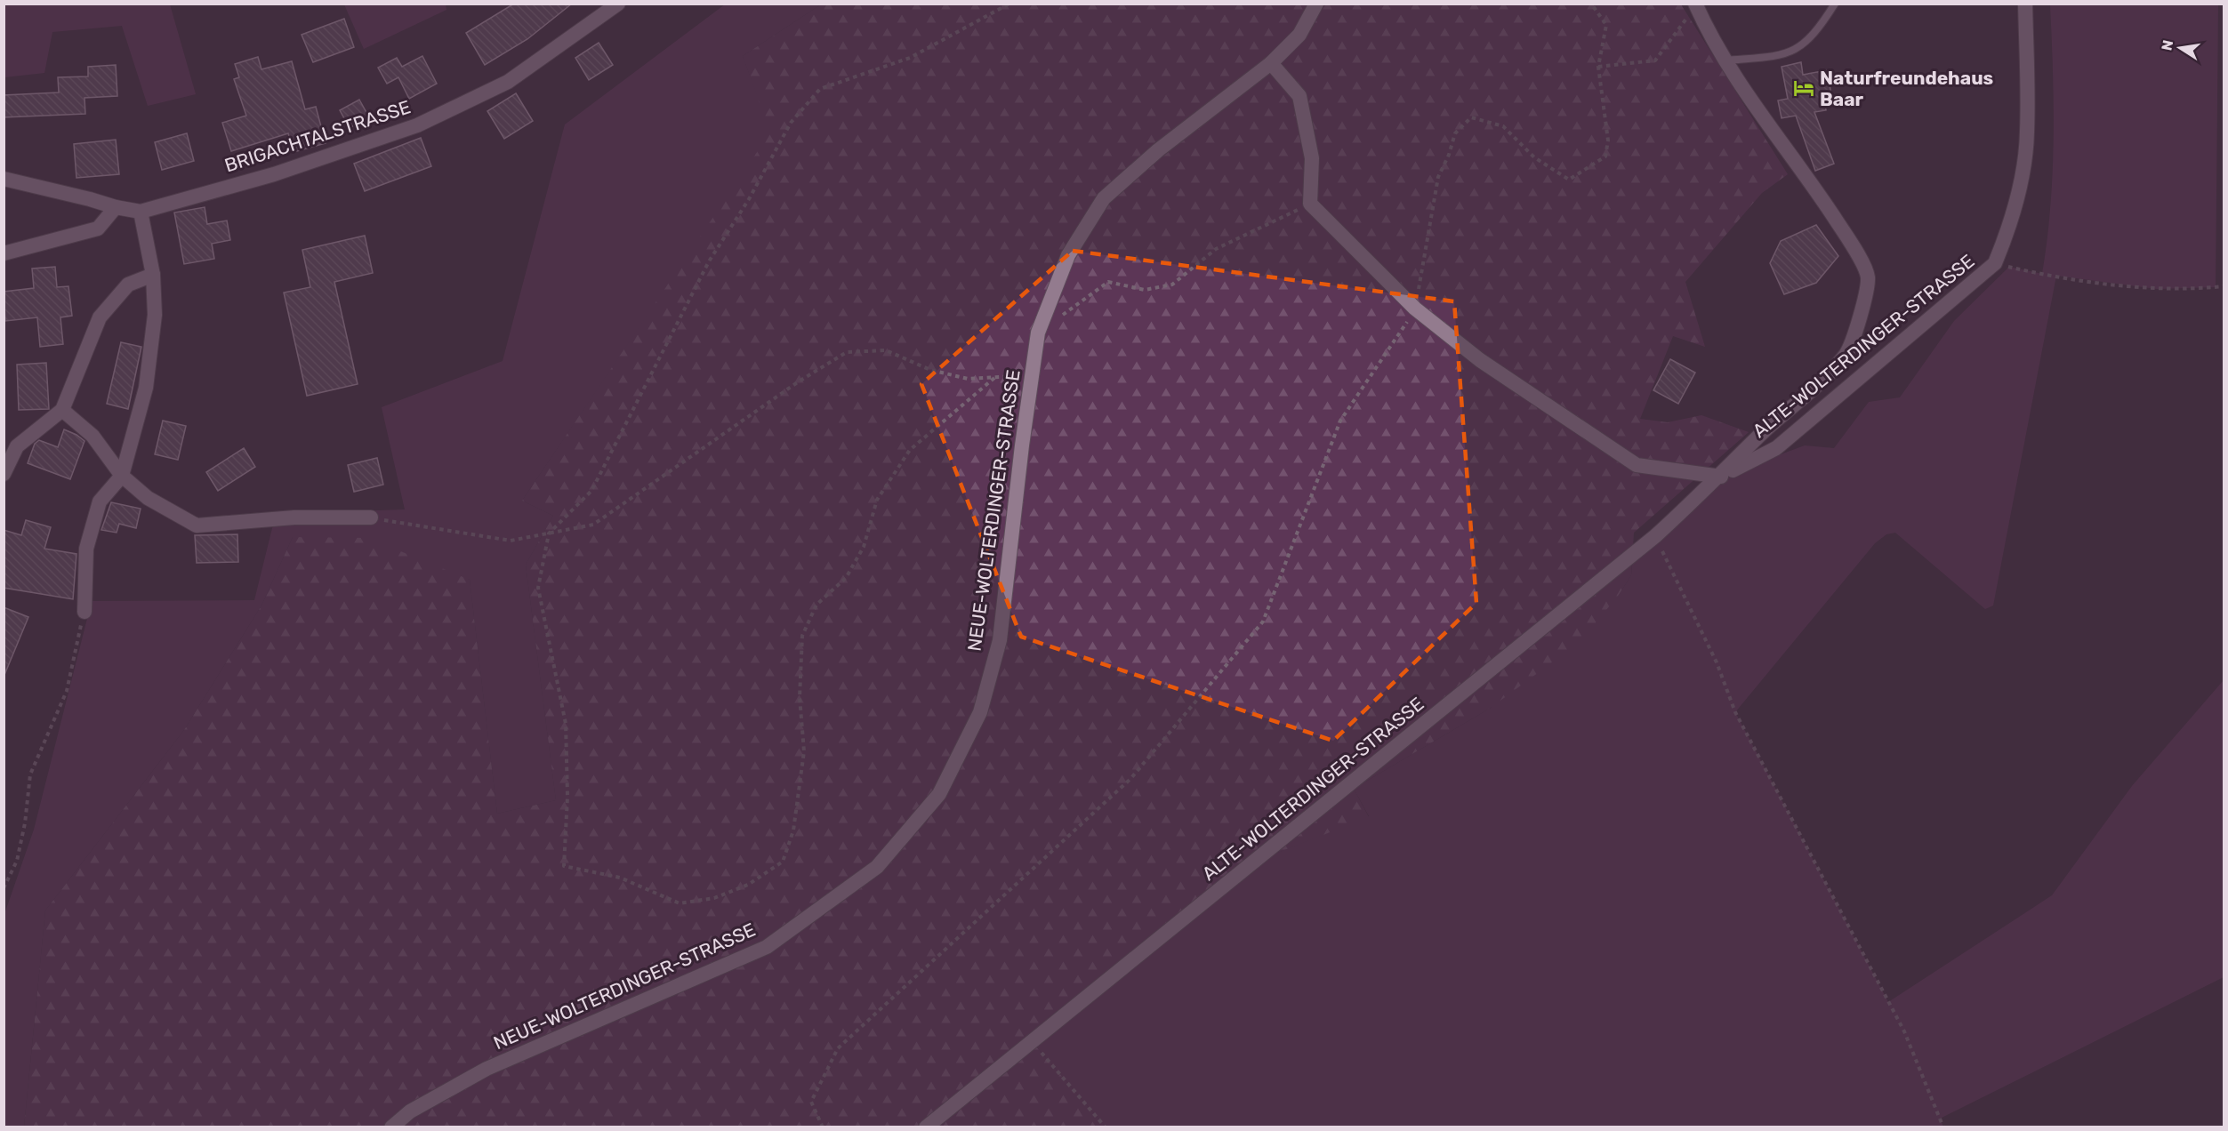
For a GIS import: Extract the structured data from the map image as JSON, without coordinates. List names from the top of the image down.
{
  "streets": {
    "street": ["BRIGACHTALSTRASSE", "ALTE-WOLTERDINGER-STRASSE", "NEUE-WOLTERDINGER-STRASSE"]
  },
  "places": {
    "hotel": ["Naturfreundehaus Baar"]
  },
  "north": "left"
}
